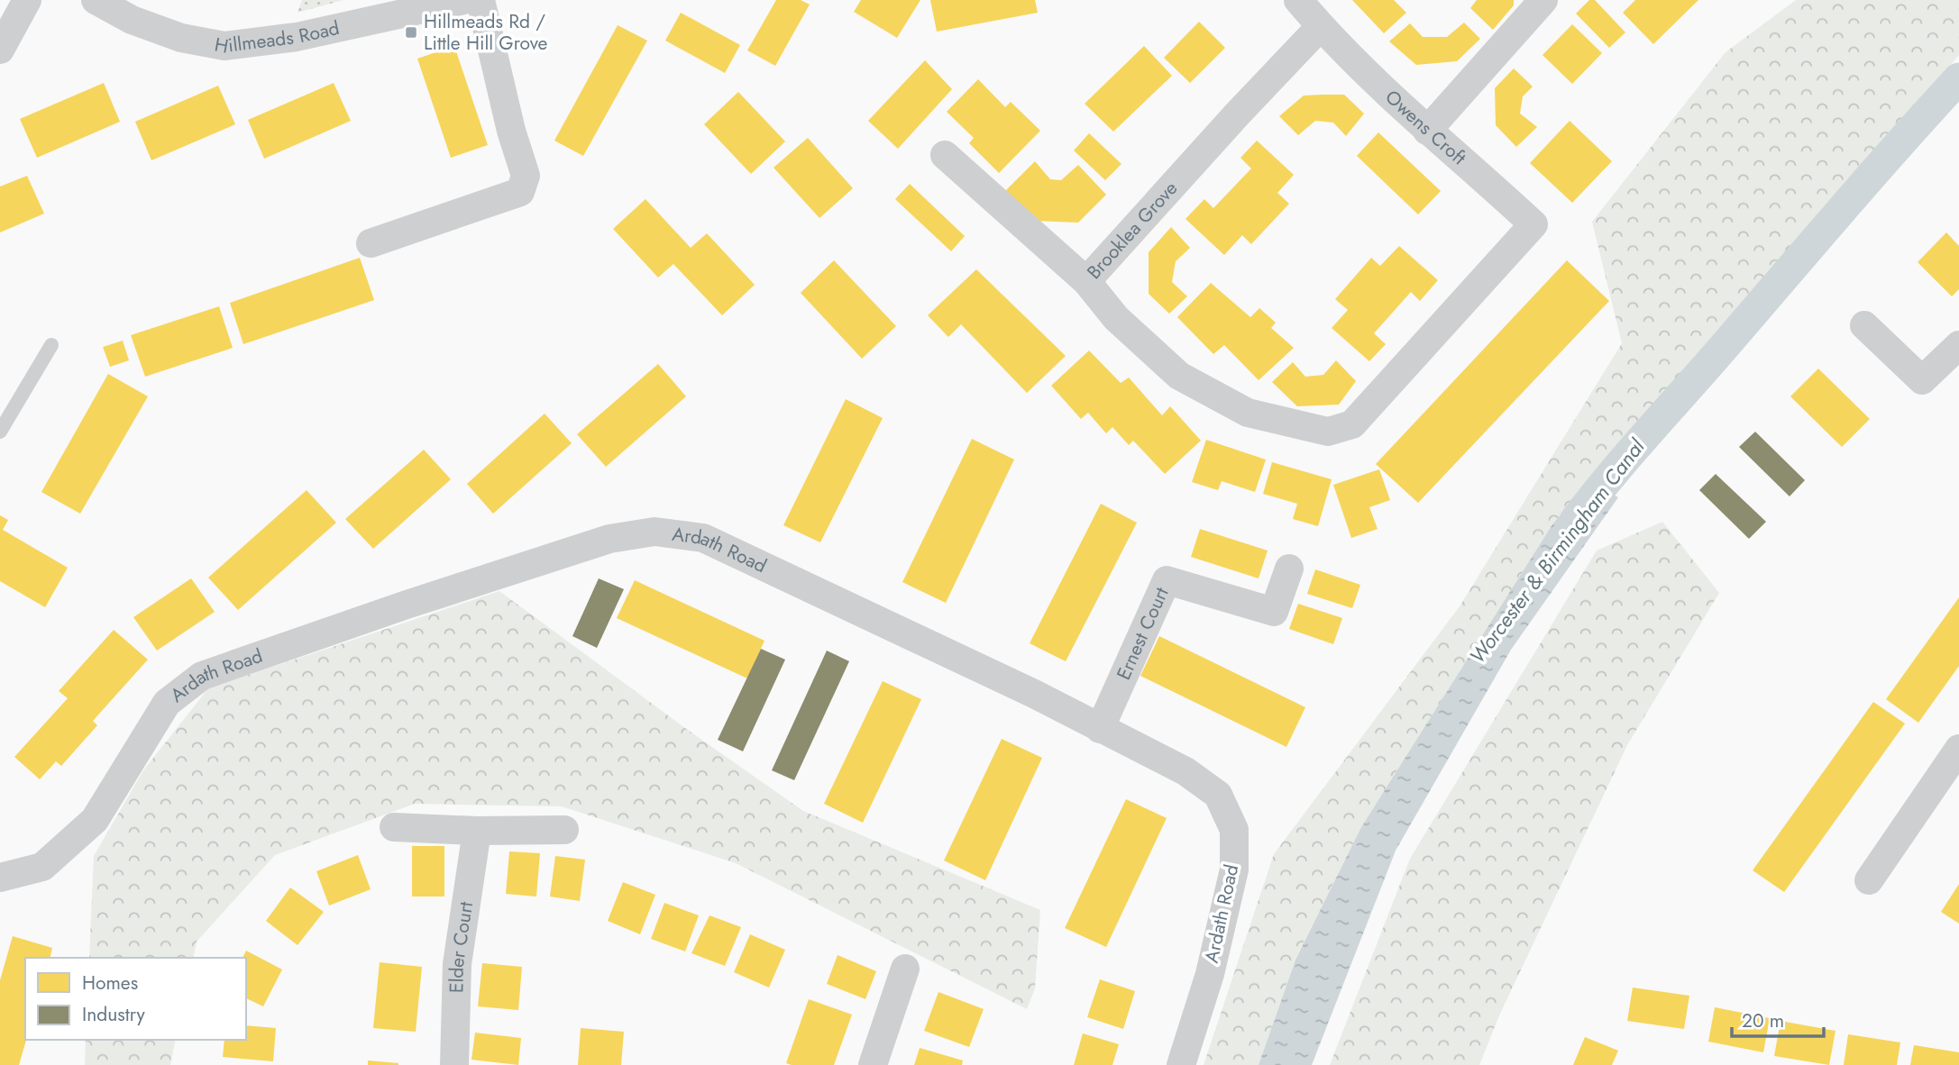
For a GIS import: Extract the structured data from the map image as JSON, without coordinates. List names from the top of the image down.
{
  "streets": {
    "street": [
      "Hillmeads Road",
      "Owens Croft",
      "Brooklea Grove",
      "Ardath Road",
      "Ernest Court",
      "Elder Court"
    ]
  },
  "crossings": [
    ["Owens Croft", "Brooklea Grove"],
    ["Ardath Road", "Ernest Court"]
  ],
  "water": ["Worcester & Birmingham Canal"],
  "places": {
    "transit": ["Hillmeads Rd / Little Hill Grove"]
  },
  "legend": ["Homes", "Industry"],
  "scale_bar": "20 m"
}
